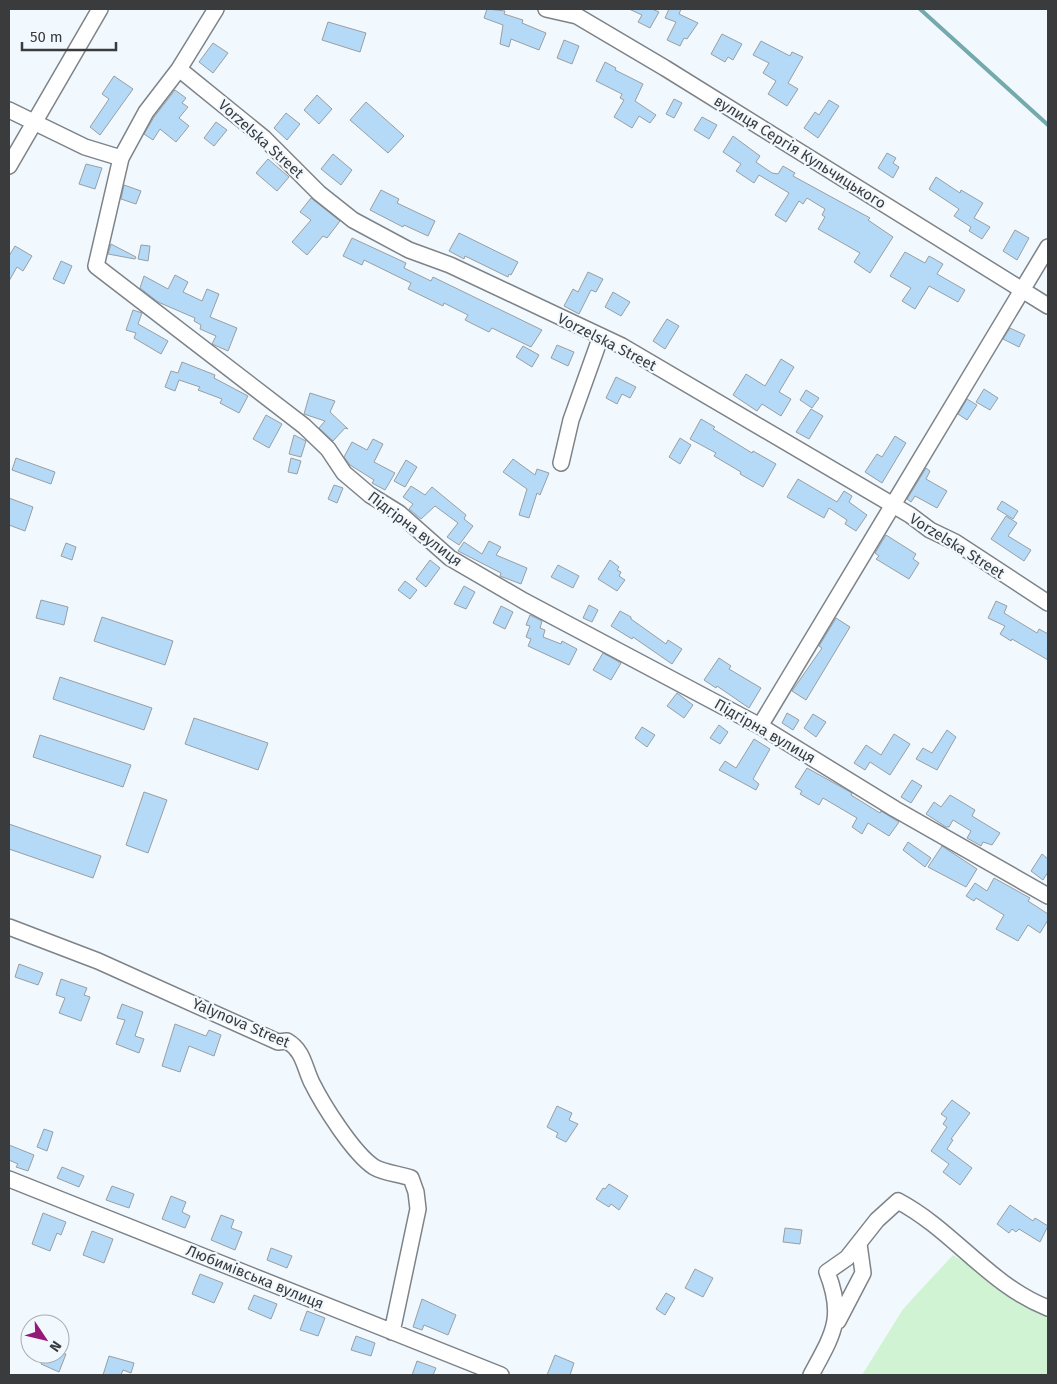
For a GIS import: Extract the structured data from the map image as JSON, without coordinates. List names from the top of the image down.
{
  "streets": {
    "street": [
      "Vorzelska Street",
      "вулиця Сергія Кульчицького",
      "Підгірна вулиця",
      "Yalynova Street",
      "Любимівська вулиця"
    ]
  },
  "crossings": [
    ["Vorzelska Street", "Підгірна вулиця"],
    ["Yalynova Street", "Любимівська вулиця"]
  ],
  "scale_bar": "50 m",
  "north": "bottom right"
}
